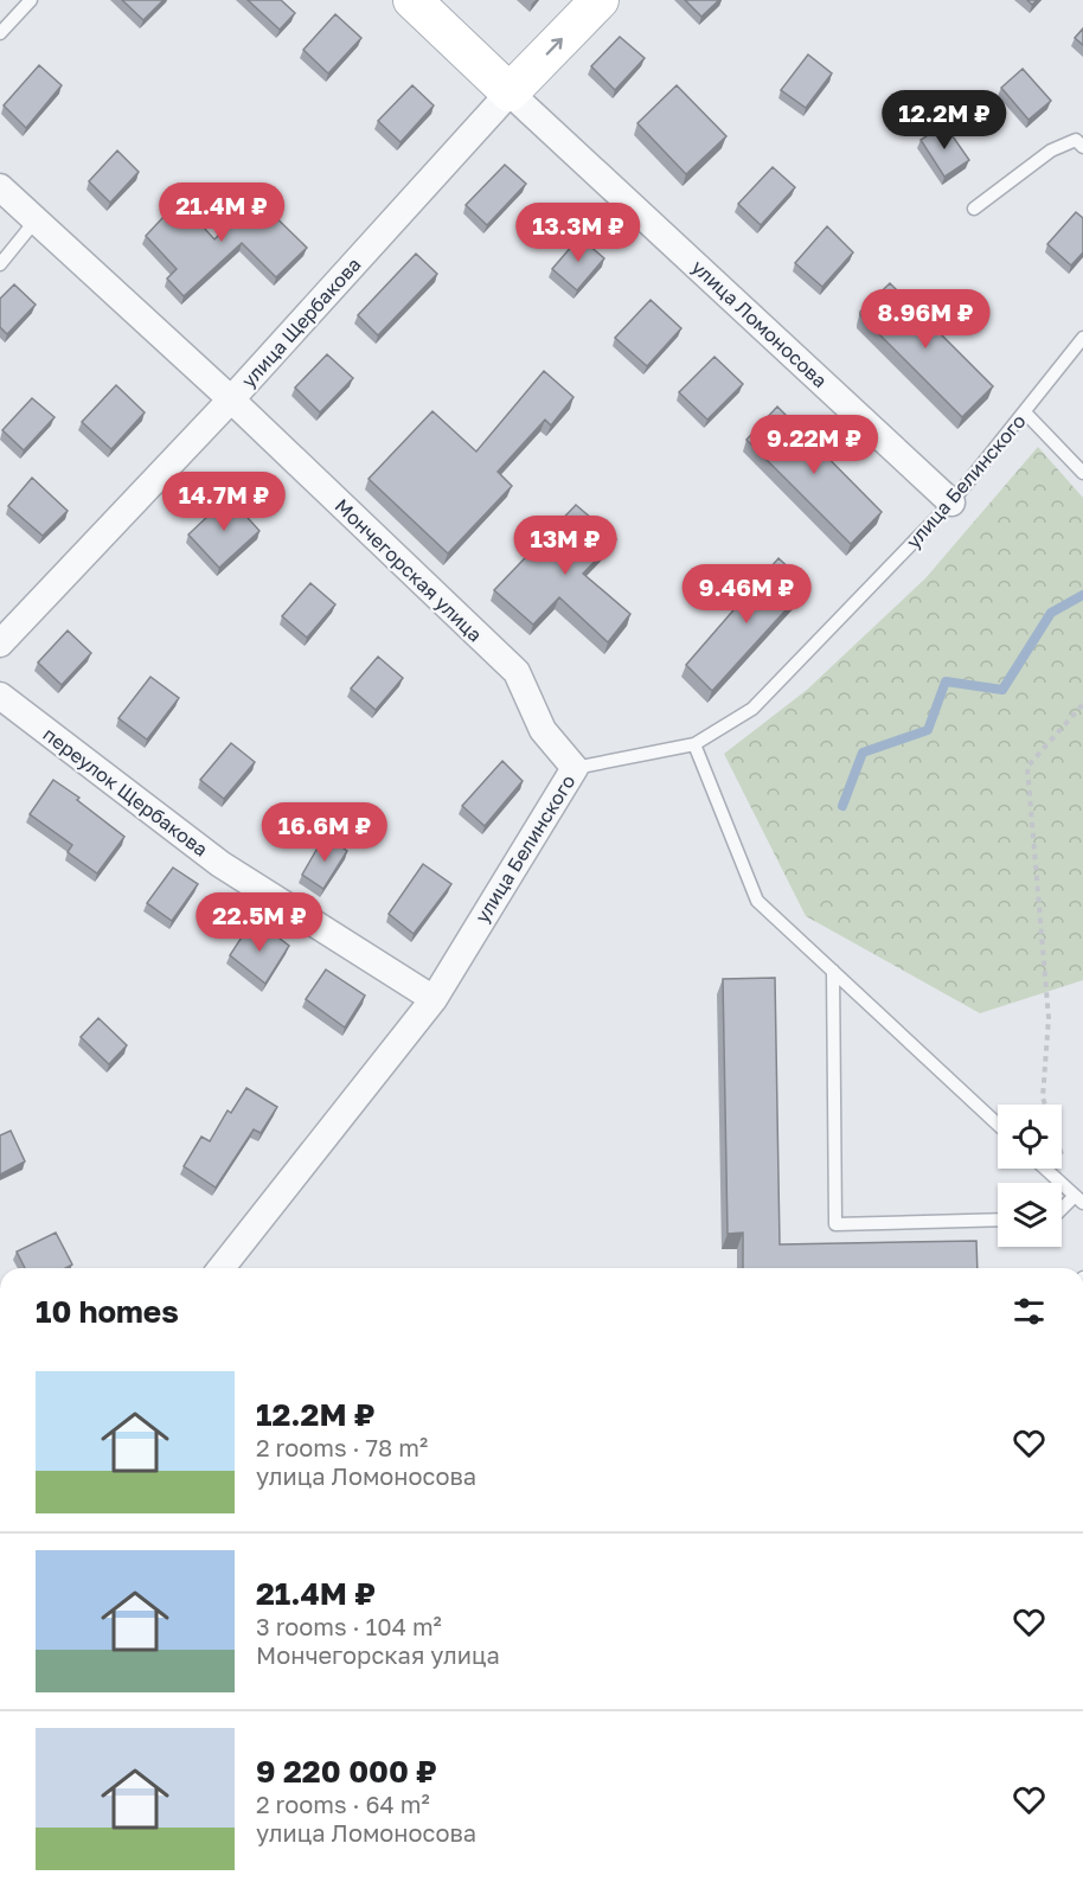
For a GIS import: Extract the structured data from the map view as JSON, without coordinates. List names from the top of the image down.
{
  "streets": {
    "street": [
      "улица Щербакова",
      "улица Ломоносова",
      "улица Белинского",
      "Мончегорская улица",
      "переулок Щербакова"
    ]
  },
  "crossings": [
    ["улица Щербакова", "улица Ломоносова"],
    ["улица Щербакова", "Мончегорская улица"],
    ["улица Ломоносова", "улица Белинского"],
    ["улица Белинского", "Мончегорская улица"],
    ["улица Белинского", "переулок Щербакова"]
  ],
  "page": {
    "price": [
      "12.2M ₽",
      "21.4M ₽",
      "13.3M ₽",
      "8.96M ₽",
      "9.22M ₽",
      "14.7M ₽",
      "13M ₽",
      "9.46M ₽",
      "16.6M ₽",
      "22.5M ₽"
    ],
    "heading": "10 homes",
    "list": [
      {
        "name": "12.2M ₽",
        "note": "2 rooms · 78 m² · улица Ломоносова"
      },
      {
        "name": "21.4M ₽",
        "note": "3 rooms · 104 m² · Мончегорская улица"
      },
      {
        "name": "9 220 000 ₽",
        "note": "2 rooms · 64 m² · улица Ломоносова"
      }
    ]
  }
}
